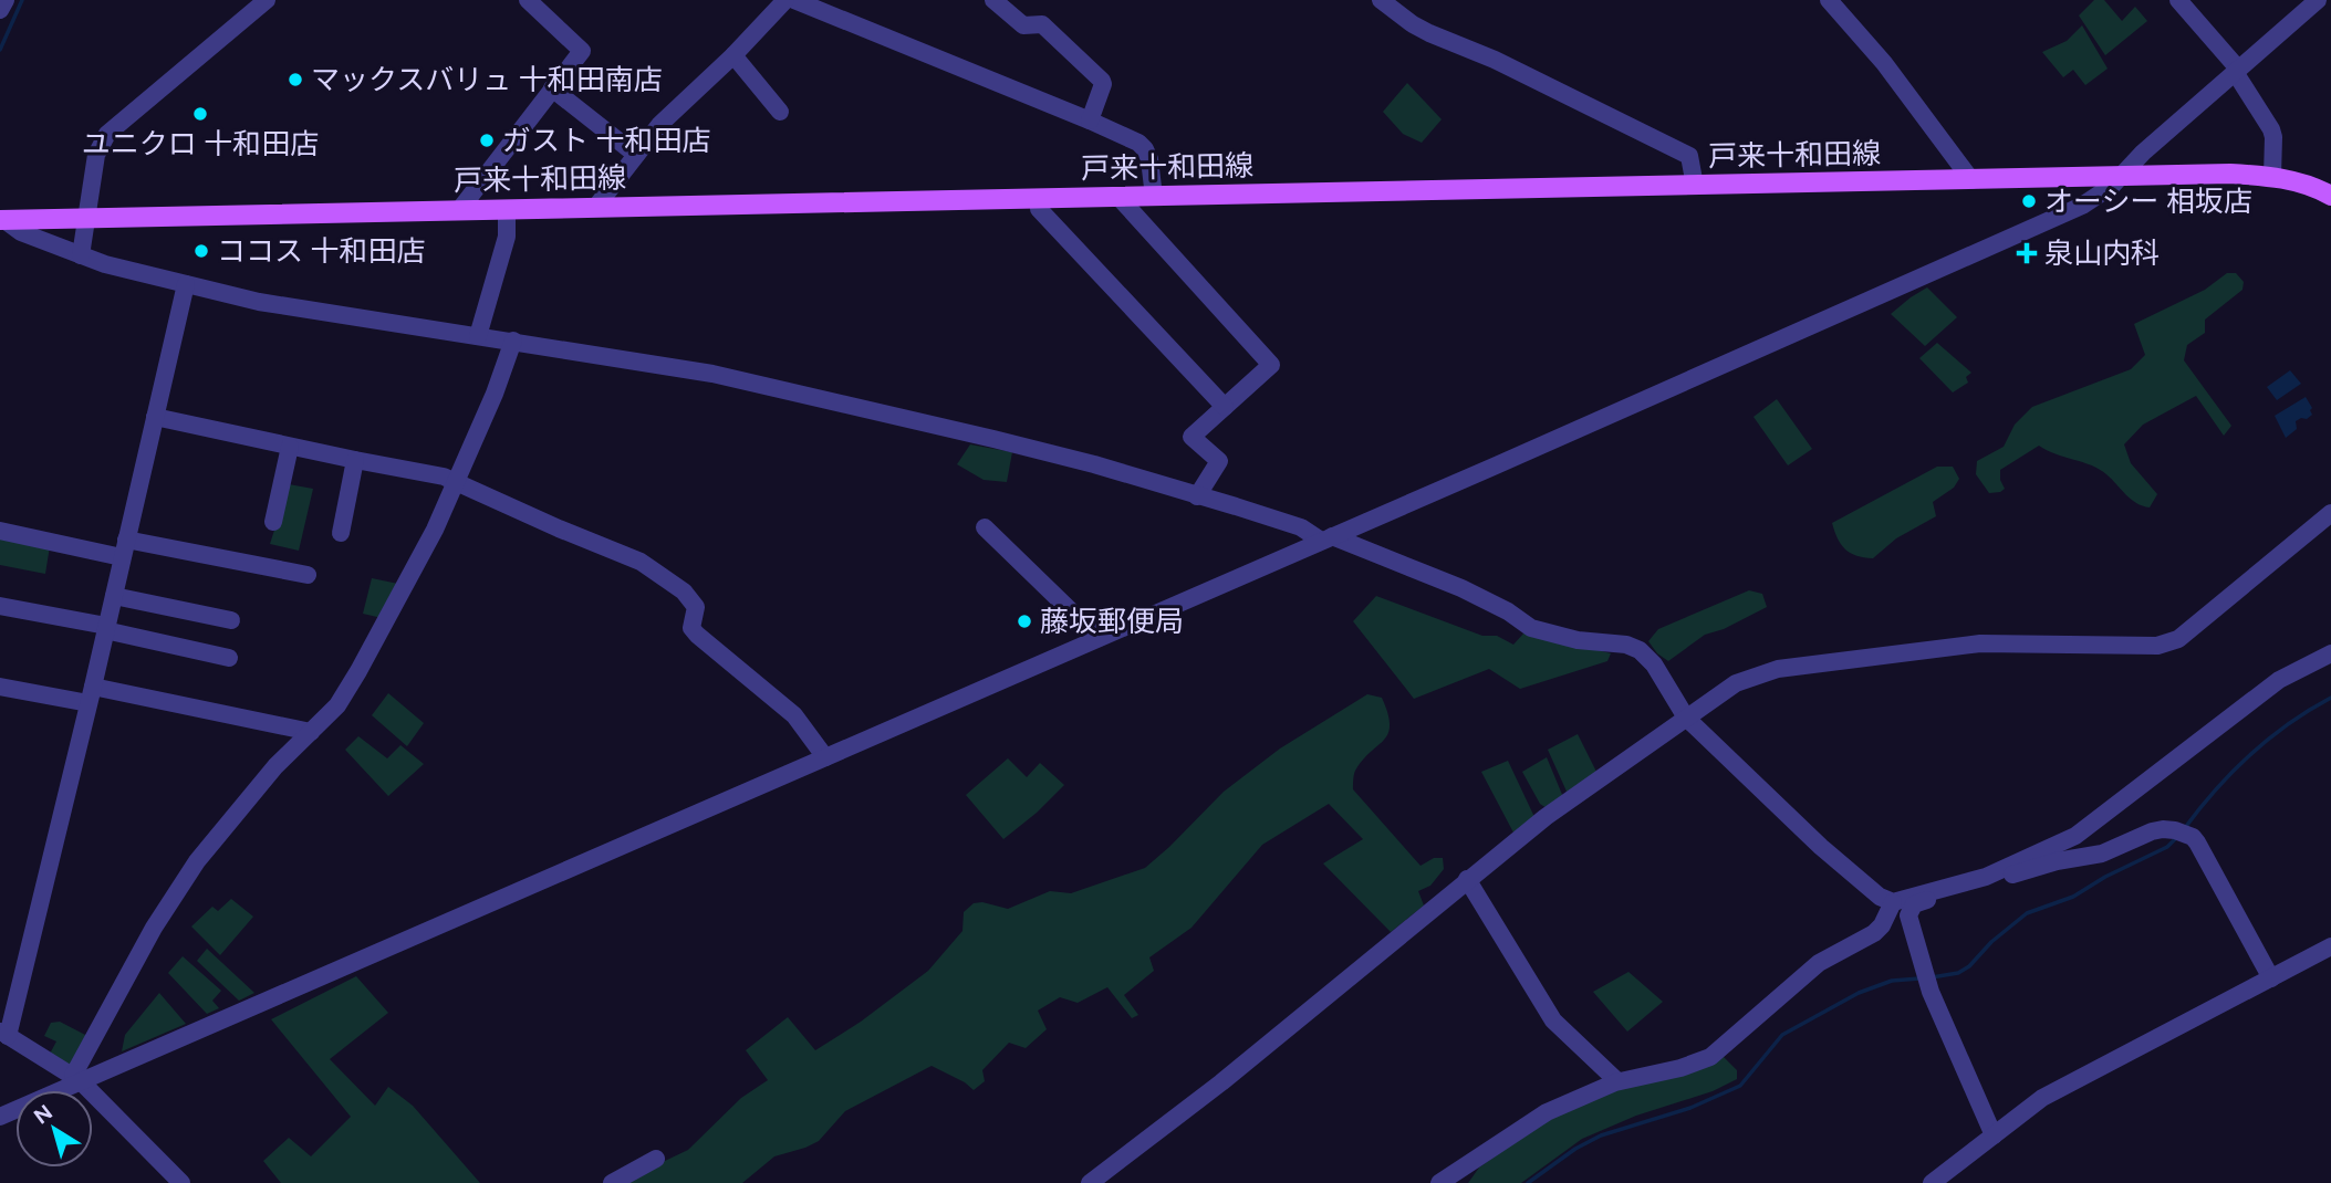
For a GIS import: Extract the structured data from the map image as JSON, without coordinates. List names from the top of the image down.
{
  "streets": {
    "main road": ["戸来十和田線"]
  },
  "places": {
    "other": [
      "マックスバリュ 十和田南店",
      "ユニクロ 十和田店",
      "ガスト 十和田店",
      "オーシー 相坂店",
      "ココス 十和田店",
      "藤坂郵便局"
    ],
    "health": ["泉山内科"]
  },
  "north": "top left"
}
